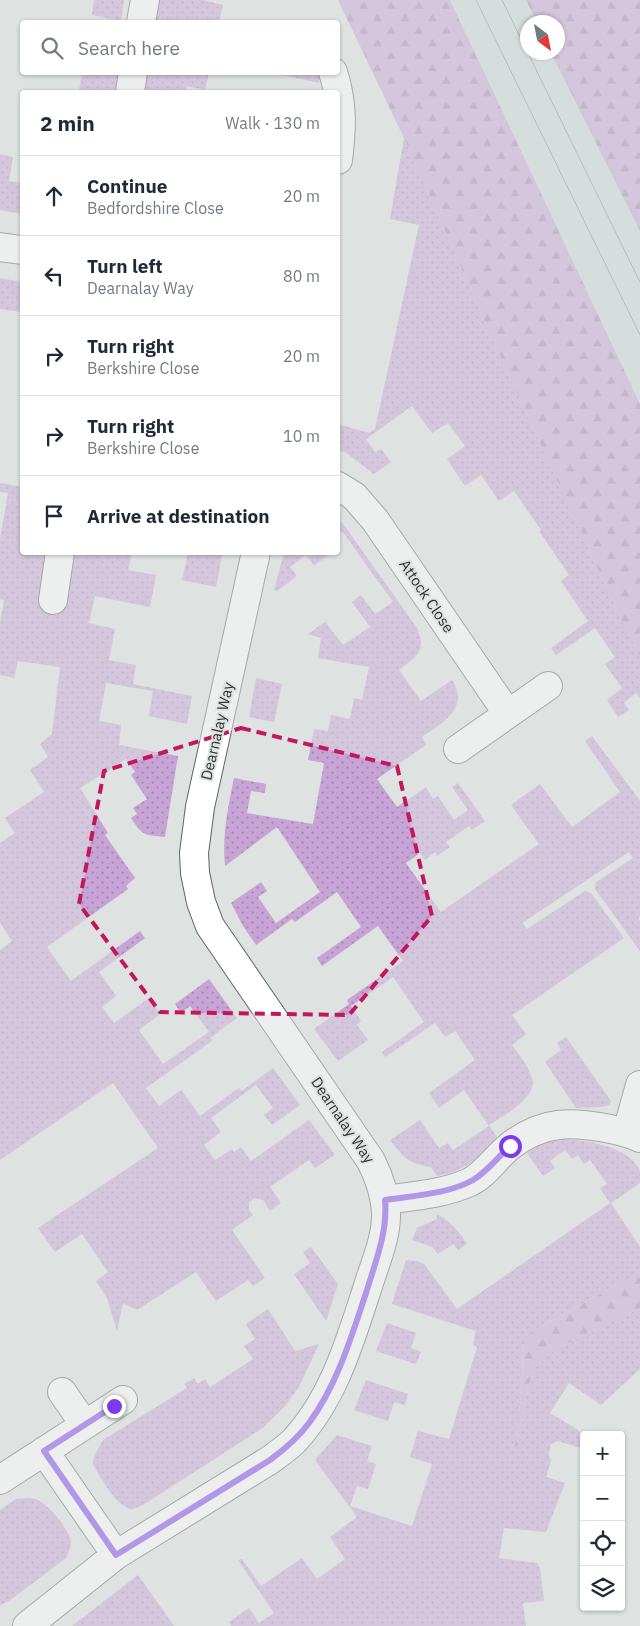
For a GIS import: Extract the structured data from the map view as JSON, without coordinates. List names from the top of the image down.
{
  "streets": {
    "street": ["Attock Close", "Dearnalay Way"]
  },
  "north": "bottom right",
  "page": {
    "search": "Search here",
    "heading": ["2 min", "Walk · 130 m"],
    "list": [
      ["Continue", "Bedfordshire Close", "20 m"],
      ["Turn left", "Dearnalay Way", "80 m"],
      ["Turn right", "Berkshire Close", "20 m"],
      ["Turn right", "Berkshire Close", "10 m"],
      "Arrive at destination"
    ],
    "map_buttons": ["+", "−"]
  }
}
